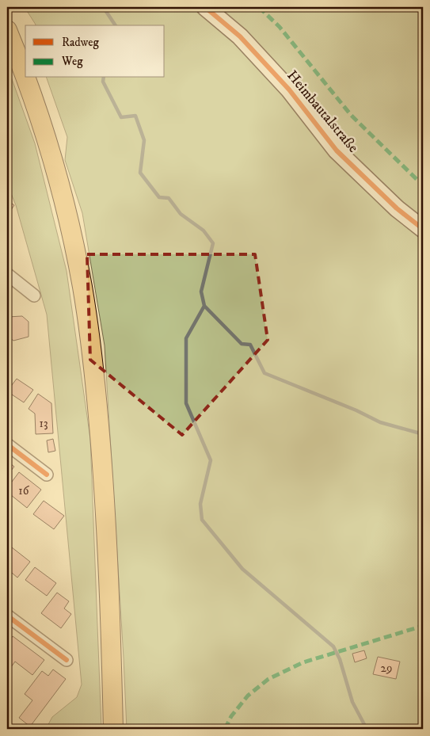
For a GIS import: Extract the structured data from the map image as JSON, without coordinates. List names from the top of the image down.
{
  "streets": {
    "street": ["Heimbautalstraße"]
  },
  "house_numbers": ["13", "16", "29"],
  "legend": ["Radweg", "Weg"]
}
